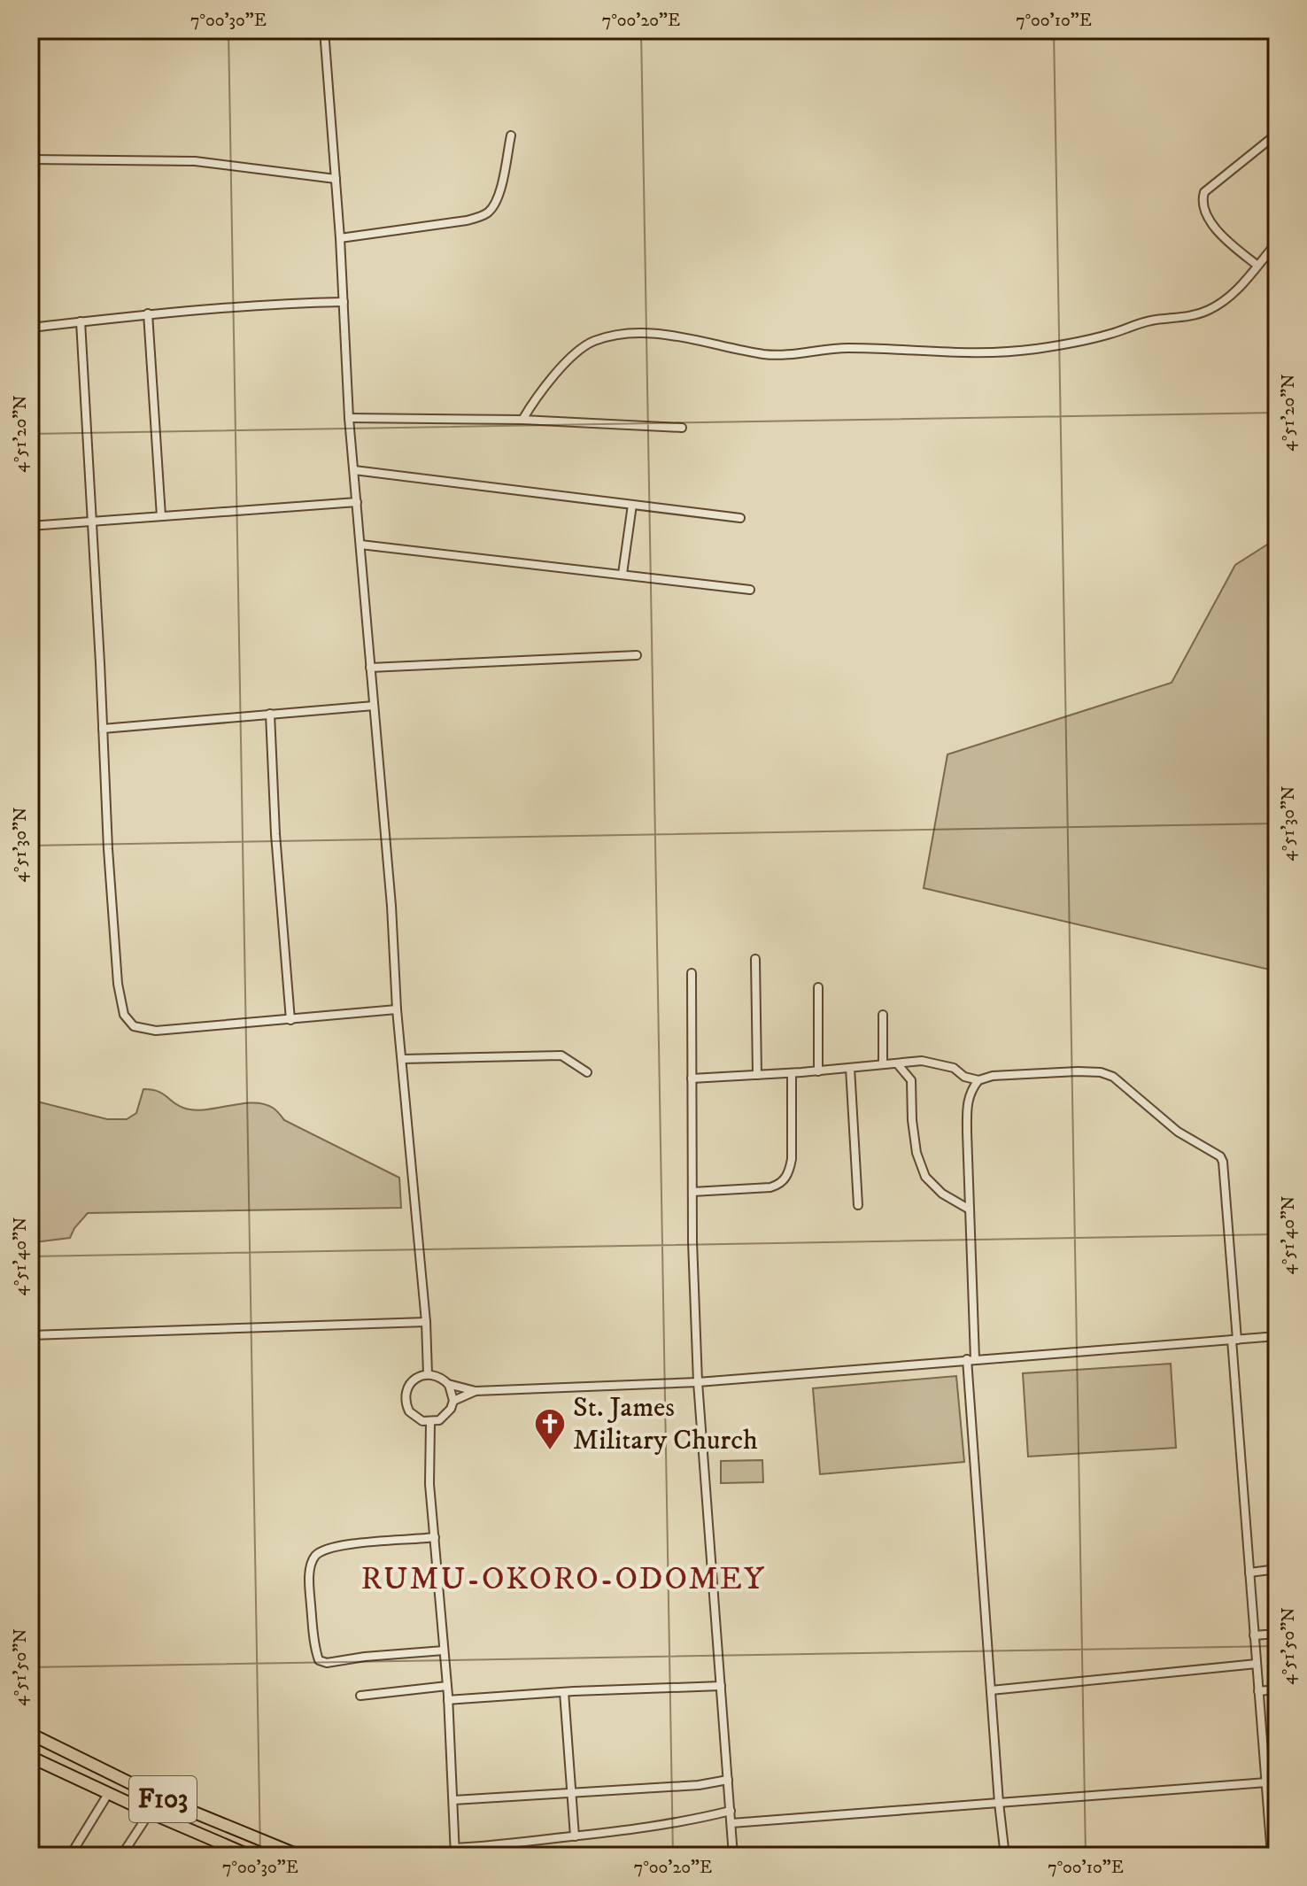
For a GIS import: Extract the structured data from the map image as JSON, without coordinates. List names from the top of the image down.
{
  "streets": {
    "main road": ["F103"]
  },
  "districts": ["RUMU-OKORO-ODOMEY"],
  "places": {
    "church": ["St. James Military Church"]
  },
  "coordinates": [
    "7°00'30\"E",
    "7°00'20\"E",
    "7°00'10\"E",
    "4°51'20\"N",
    "4°51'30\"N",
    "4°51'40\"N",
    "4°51'50\"N"
  ]
}
